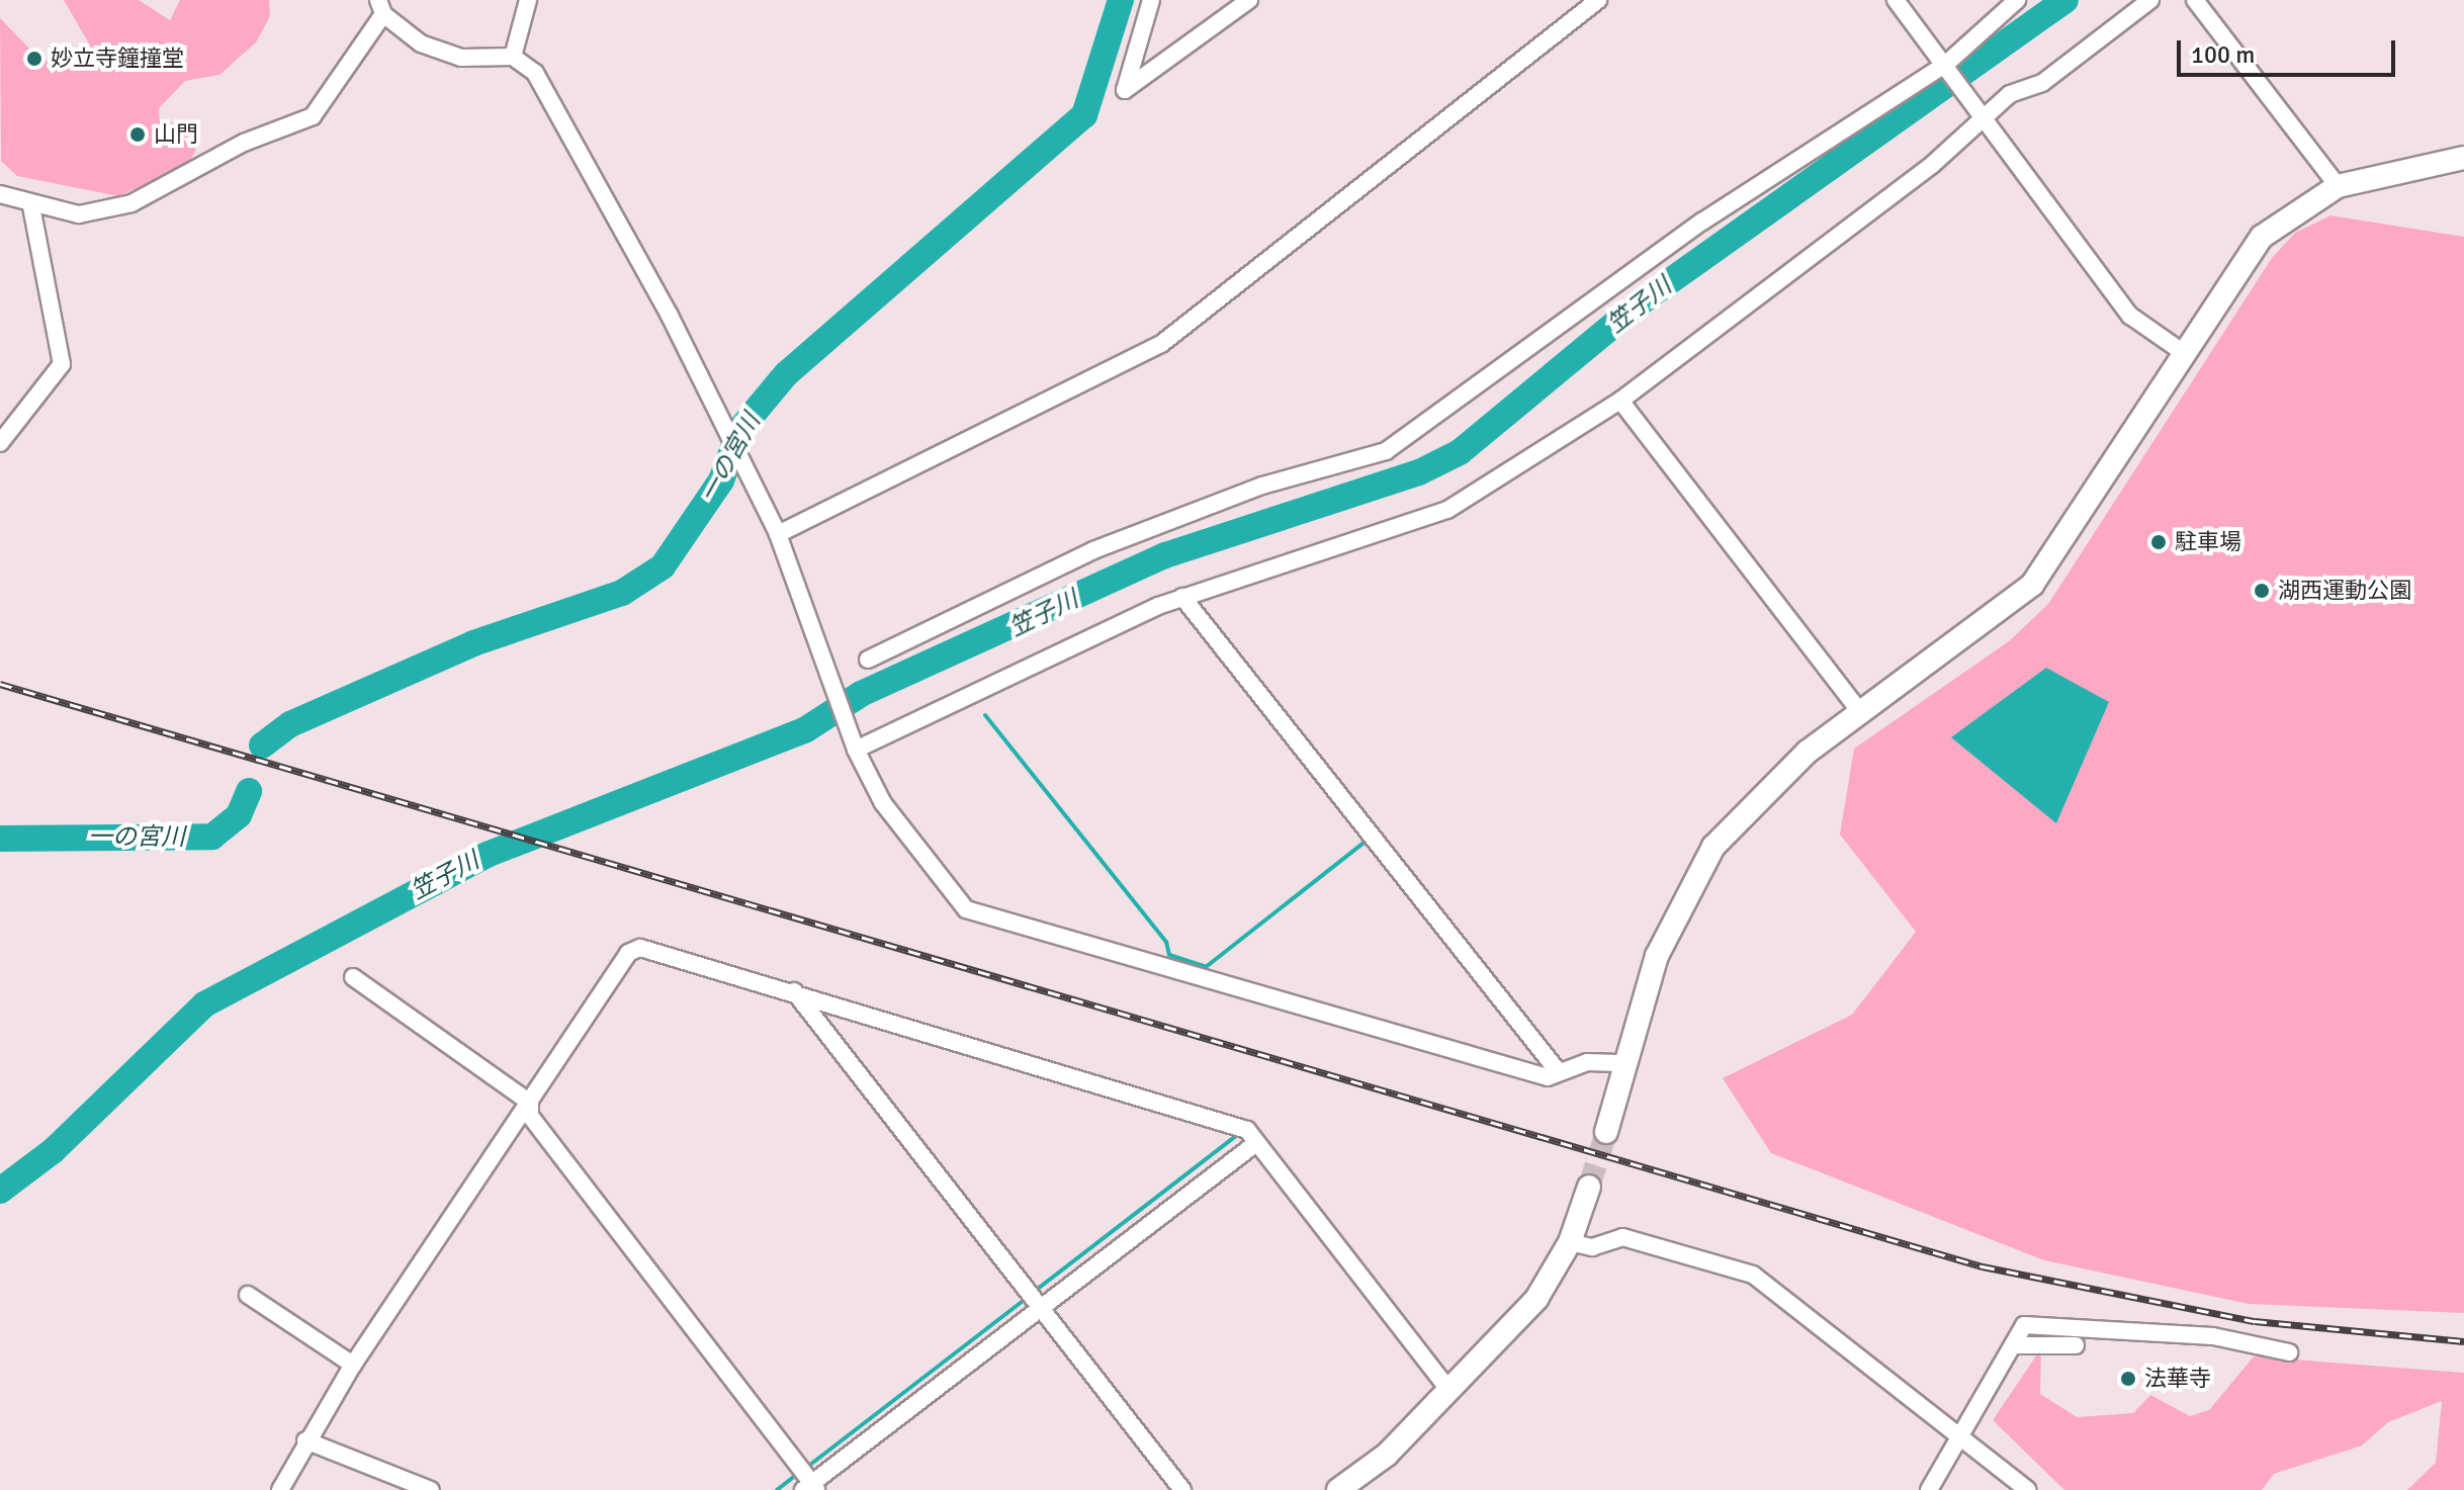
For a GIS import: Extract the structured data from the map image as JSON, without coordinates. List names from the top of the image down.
{
  "water": ["笠子川", "一の宮川"],
  "places": [
    "妙立寺鐘撞堂",
    "山門",
    "駐車場",
    "湖西運動公園",
    "法華寺"
  ],
  "scale_bar": "100 m"
}
